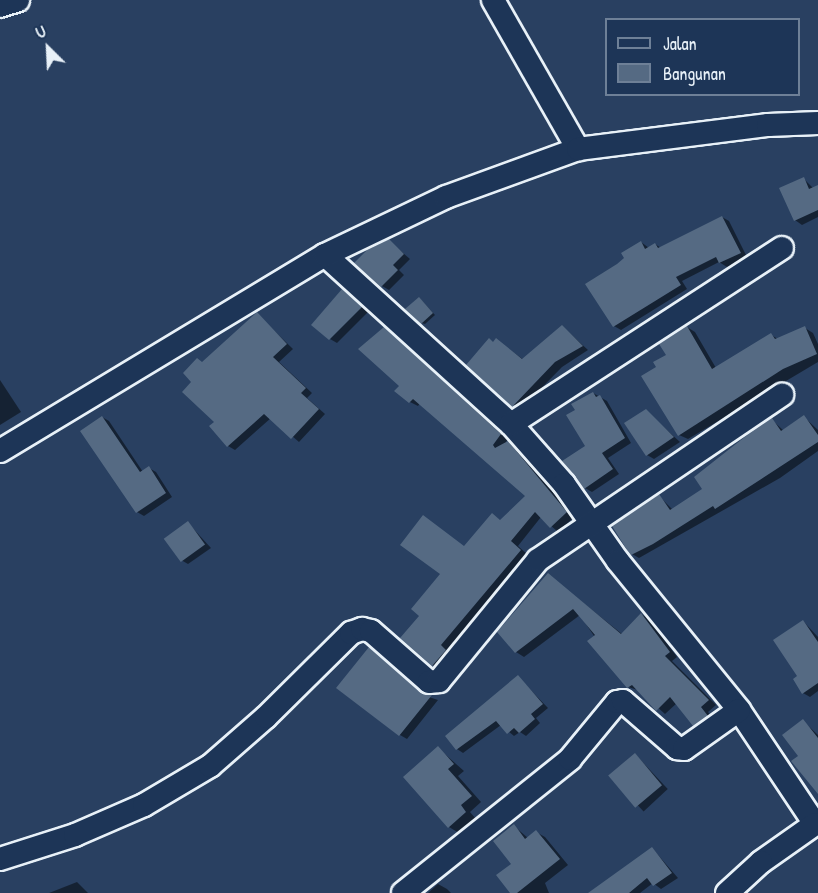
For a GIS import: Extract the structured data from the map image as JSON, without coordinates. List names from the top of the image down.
{
  "legend": ["Jalan", "Bangunan"],
  "north": "top left"
}
